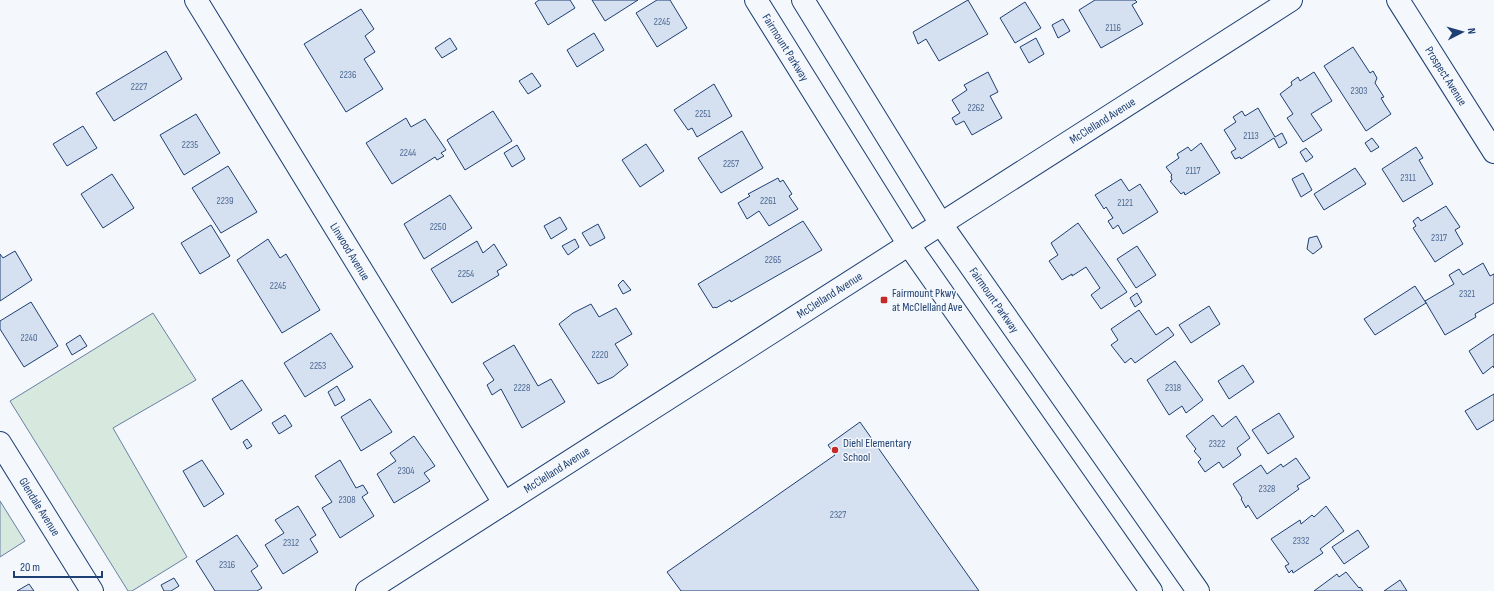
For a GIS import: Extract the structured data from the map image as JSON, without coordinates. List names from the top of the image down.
{
  "streets": {
    "street": [
      "Fairmount Parkway",
      "Prospect Avenue",
      "McClelland Avenue",
      "Linwood Avenue",
      "Glendale Avenue"
    ]
  },
  "crossings": [
    ["Fairmount Parkway", "McClelland Avenue"],
    ["McClelland Avenue", "Linwood Avenue"]
  ],
  "places": {
    "transit": ["Fairmount Pkwy at McClelland Ave"],
    "other": ["Diehl Elementary School"]
  },
  "house_numbers": [
    "2245",
    "2116",
    "2236",
    "2227",
    "2303",
    "2262",
    "2251",
    "2113",
    "2235",
    "2244",
    "2257",
    "2117",
    "2311",
    "2239",
    "2261",
    "2121",
    "2250",
    "2317",
    "2265",
    "2254",
    "2245",
    "2321",
    "2240",
    "2220",
    "2253",
    "2228",
    "2318",
    "2322",
    "2304",
    "2328",
    "2308",
    "2327",
    "2332",
    "2312",
    "2316"
  ],
  "scale_bar": "20 m",
  "north": "right"
}
